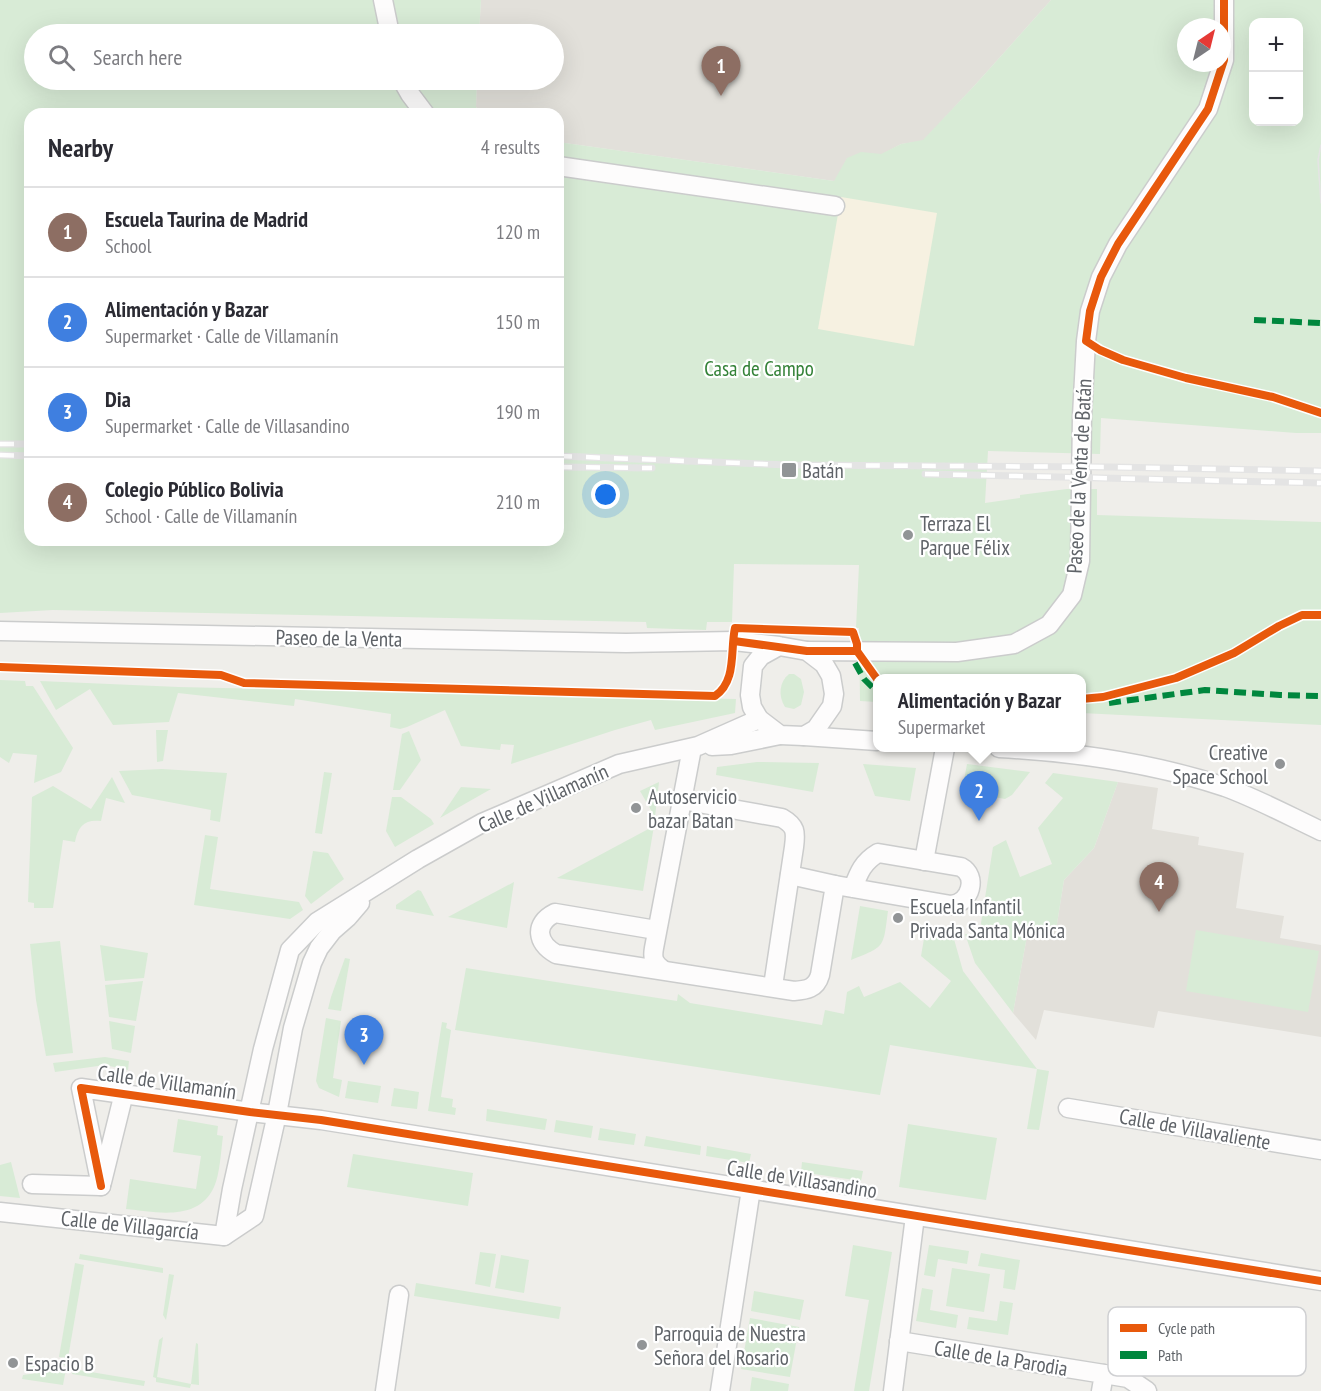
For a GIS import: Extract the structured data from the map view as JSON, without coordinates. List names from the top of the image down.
{
  "streets": {
    "street": [
      "Paseo de la Venta de Batán",
      "Paseo de la Venta",
      "Calle de Villamanín",
      "Calle de Villavaliente",
      "Calle de Villasandino",
      "Calle de Villagarcía",
      "Calle de la Parodia"
    ]
  },
  "crossings": [
    ["Paseo de la Venta de Batán", "Paseo de la Venta"],
    ["Paseo de la Venta de Batán", "Calle de Villamanín"],
    ["Paseo de la Venta", "Calle de Villamanín"],
    ["Calle de Villamanín", "Calle de Villasandino"],
    ["Calle de Villamanín", "Calle de Villagarcía"]
  ],
  "parks": ["Casa de Campo"],
  "places": {
    "transit": ["Batán"],
    "other": [
      "Terraza El Parque Félix",
      "Creative Space School",
      "Autoservicio bazar Batan",
      "Escuela Infantil Privada Santa Mónica",
      "Parroquia de Nuestra Señora del Rosario",
      "Espacio B"
    ]
  },
  "legend": ["Cycle path", "Path"],
  "north": "top right",
  "page": {
    "map_buttons": ["+", "−"],
    "search": "Search here",
    "pins": [
      "1",
      "2",
      "4",
      "3"
    ],
    "heading": ["Nearby", "4 results"],
    "list": [
      {
        "mark": "1",
        "name": "Escuela Taurina de Madrid",
        "note": "School",
        "value": "120 m"
      },
      {
        "mark": "2",
        "name": "Alimentación y Bazar",
        "note": "Supermarket · Calle de Villamanín",
        "value": "150 m"
      },
      {
        "mark": "3",
        "name": "Dia",
        "note": "Supermarket · Calle de Villasandino",
        "value": "190 m"
      },
      {
        "mark": "4",
        "name": "Colegio Público Bolivia",
        "note": "School · Calle de Villamanín",
        "value": "210 m"
      }
    ],
    "popup": ["Alimentación y Bazar", "Supermarket"]
  }
}
